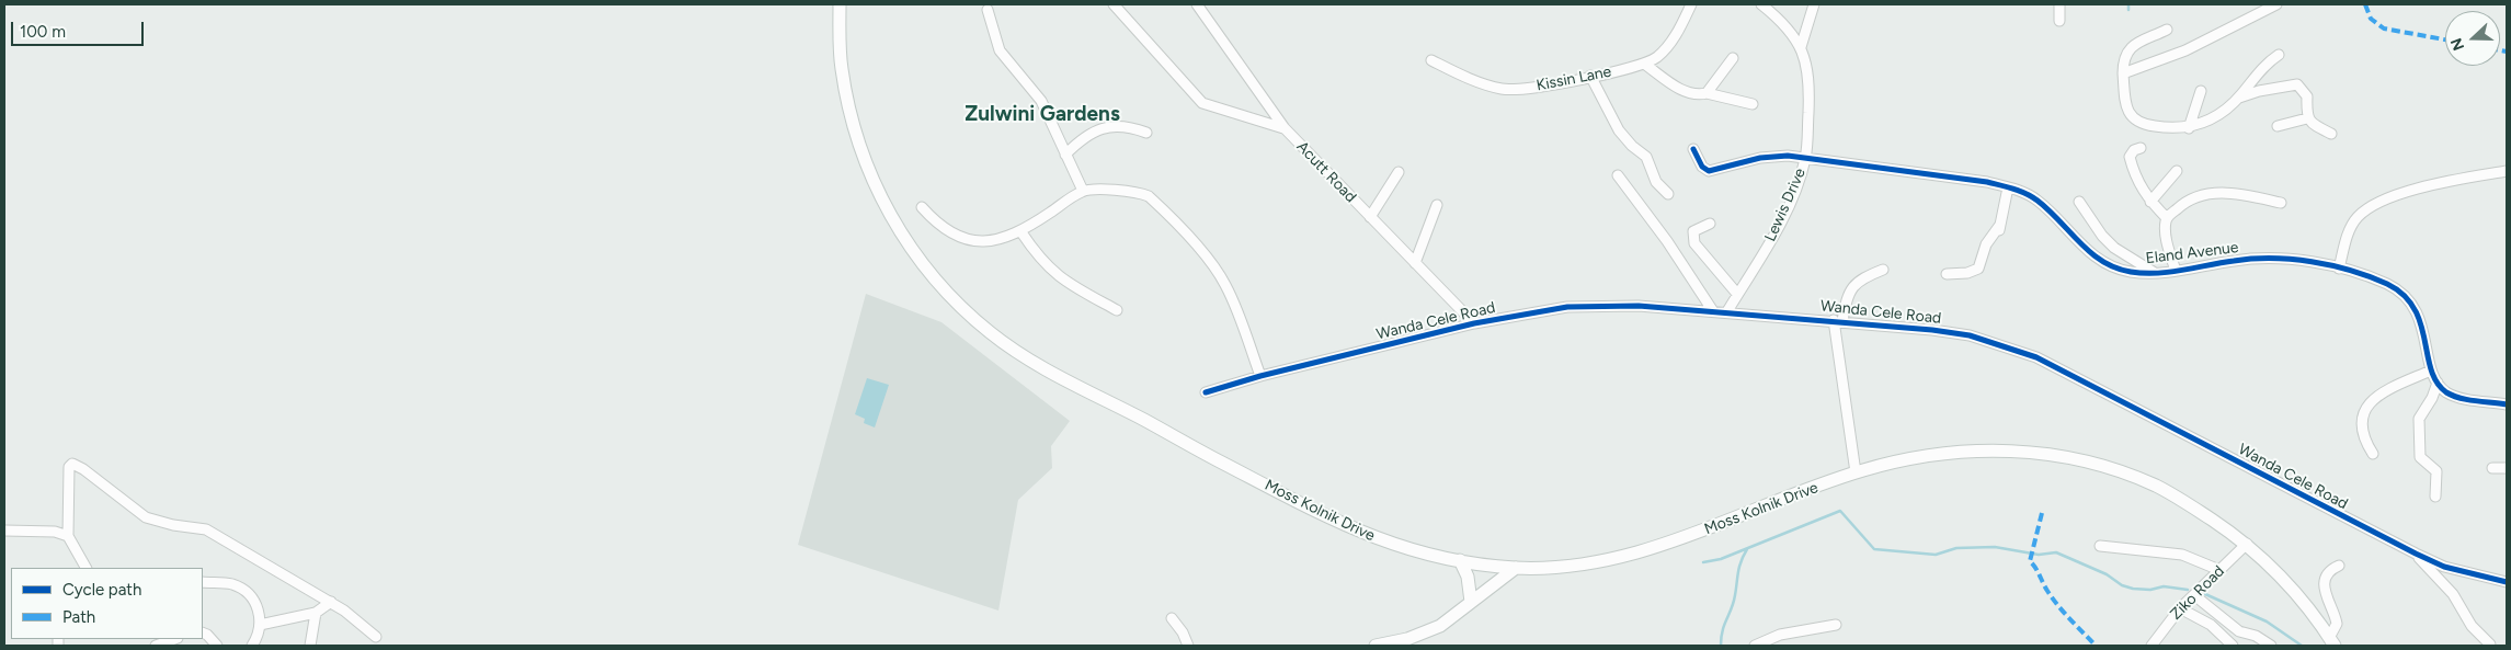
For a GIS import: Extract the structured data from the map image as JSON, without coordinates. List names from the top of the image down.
{
  "streets": {
    "main road": ["Moss Kolnik Drive"],
    "street": [
      "Kissin Lane",
      "Acutt Road",
      "Lewis Drive",
      "Eland Avenue",
      "Wanda Cele Road",
      "Ziko Road"
    ]
  },
  "crossings": [
    ["Acutt Road", "Wanda Cele Road"],
    ["Lewis Drive", "Eland Avenue"],
    ["Lewis Drive", "Wanda Cele Road"],
    ["Wanda Cele Road", "Moss Kolnik Drive"],
    ["Moss Kolnik Drive", "Ziko Road"]
  ],
  "districts": ["Zulwini Gardens"],
  "legend": ["Cycle path", "Path"],
  "scale_bar": "100 m",
  "north": "left"
}
